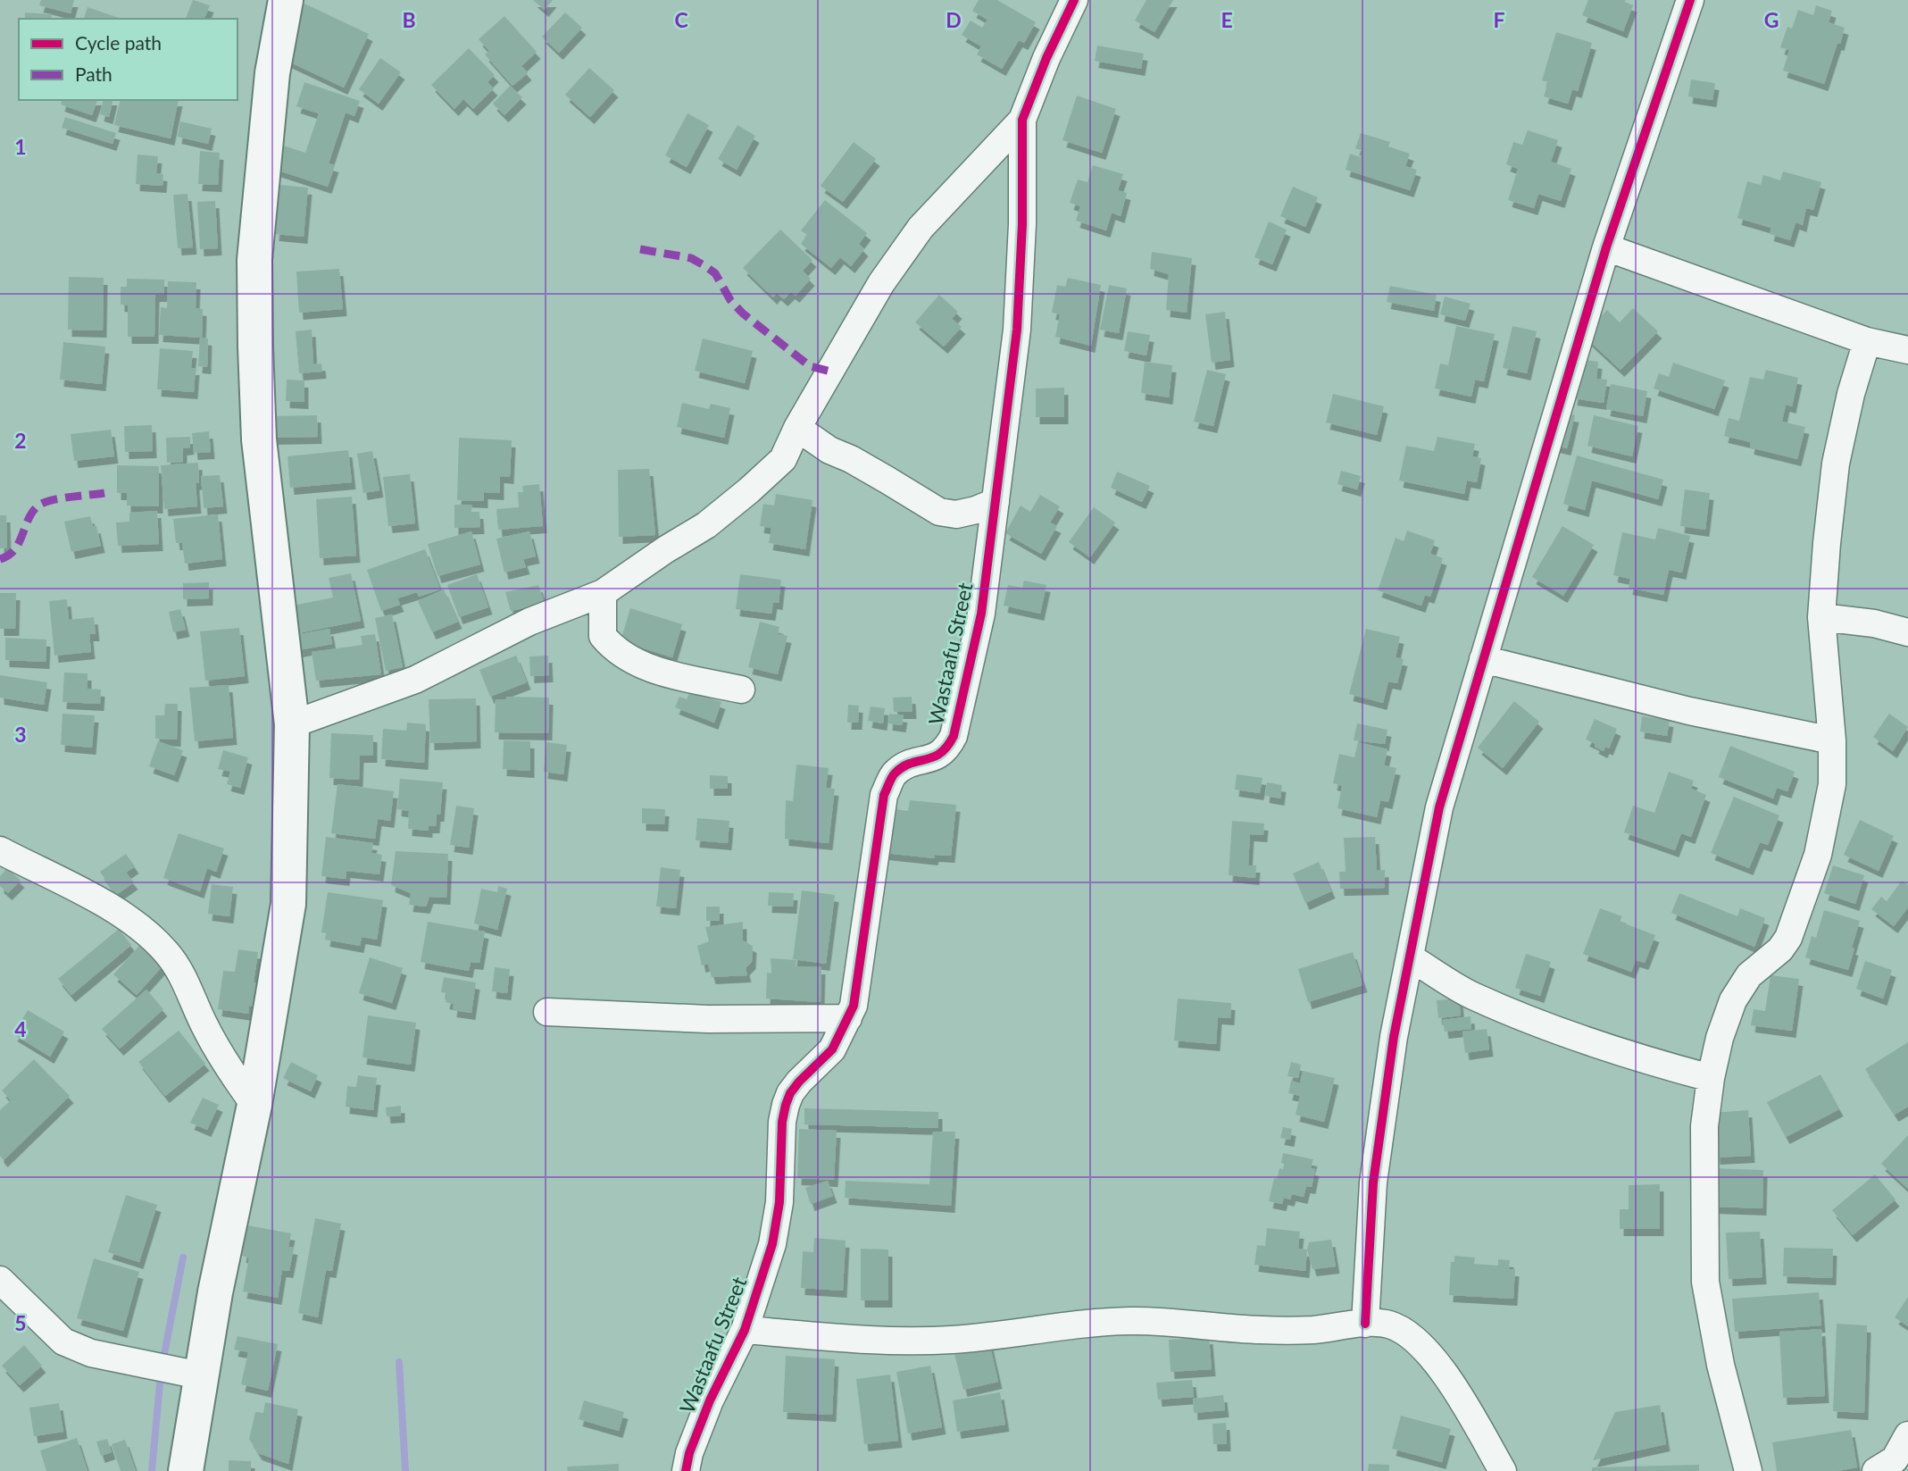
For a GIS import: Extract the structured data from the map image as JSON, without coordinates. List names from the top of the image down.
{
  "streets": {
    "street": ["Wastaafu Street"]
  },
  "legend": ["Cycle path", "Path"],
  "grid": {
    "columns": [
      "B",
      "C",
      "D",
      "E",
      "F",
      "G"
    ],
    "rows": [
      "1",
      "2",
      "3",
      "4",
      "5"
    ]
  }
}
